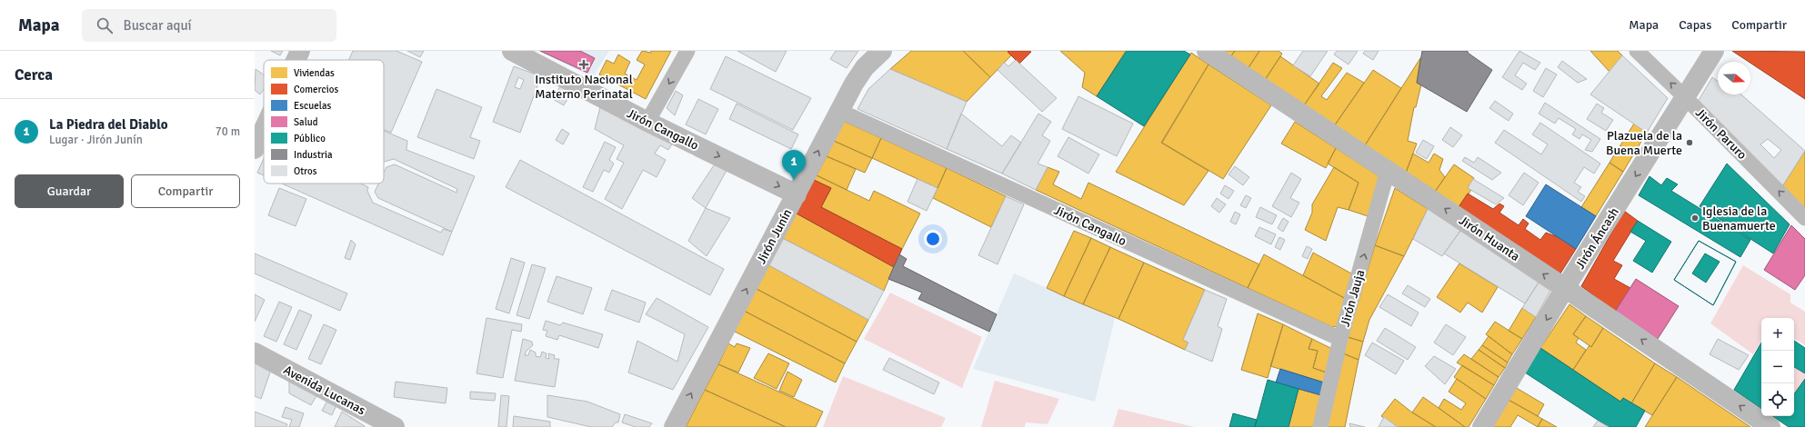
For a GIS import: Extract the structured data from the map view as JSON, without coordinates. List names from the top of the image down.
{
  "streets": {
    "street": [
      "Jirón Cangallo",
      "Jirón Paruro",
      "Jirón Junín",
      "Jirón Huanta",
      "Jirón Áncash",
      "Jirón Jauja",
      "Avenida Lucanas"
    ]
  },
  "crossings": [
    ["Jirón Cangallo", "Jirón Junín"],
    ["Jirón Cangallo", "Jirón Jauja"],
    ["Jirón Paruro", "Jirón Áncash"],
    ["Jirón Huanta", "Jirón Áncash"],
    ["Jirón Huanta", "Jirón Jauja"]
  ],
  "one_way": [
    "Jirón Paruro",
    "Jirón Junín",
    "Jirón Huanta",
    "Jirón Áncash",
    "Jirón Jauja"
  ],
  "places": {
    "health": ["Instituto Nacional Materno Perinatal"],
    "other": ["Plazuela de la Buena Muerte", "Iglesia de la Buenamuerte"]
  },
  "legend": [
    "Viviendas",
    "Comercios",
    "Escuelas",
    "Salud",
    "Público",
    "Industria",
    "Otros"
  ],
  "north": "right",
  "page": {
    "header": "Mapa",
    "search": "Buscar aquí",
    "nav": ["Mapa", "Capas", "Compartir"],
    "heading": "Cerca",
    "list": [
      {
        "mark": "1",
        "name": "La Piedra del Diablo",
        "note": "Lugar · Jirón Junín",
        "value": "70 m"
      }
    ],
    "pins": "1",
    "buttons": ["Guardar", "Compartir"],
    "map_buttons": ["+", "−"]
  }
}
